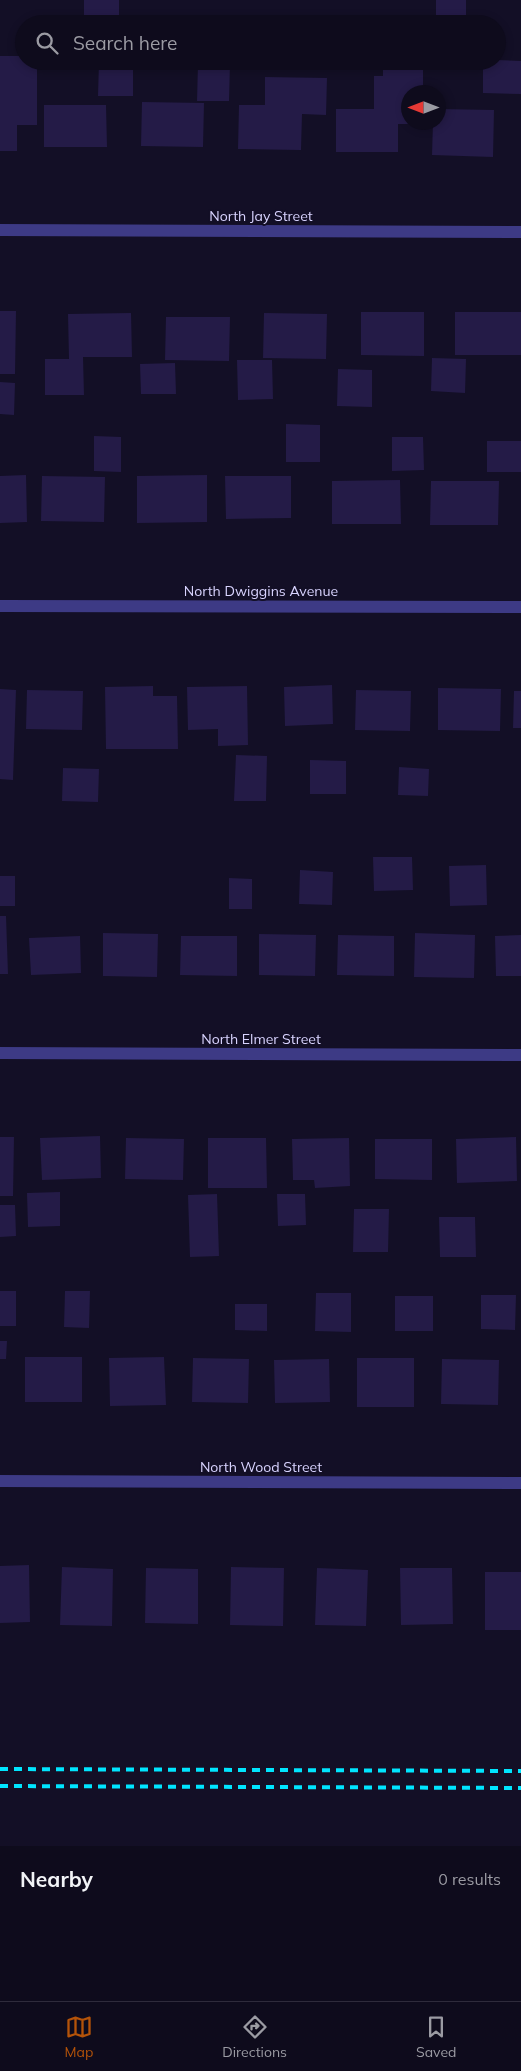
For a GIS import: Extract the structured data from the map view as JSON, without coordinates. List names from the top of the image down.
{
  "streets": {
    "street": [
      "North Jay Street",
      "North Dwiggins Avenue",
      "North Elmer Street",
      "North Wood Street"
    ]
  },
  "north": "left",
  "page": {
    "search": "Search here",
    "heading": ["Nearby", "0 results"],
    "nav": ["Map", "Directions", "Saved"]
  }
}
